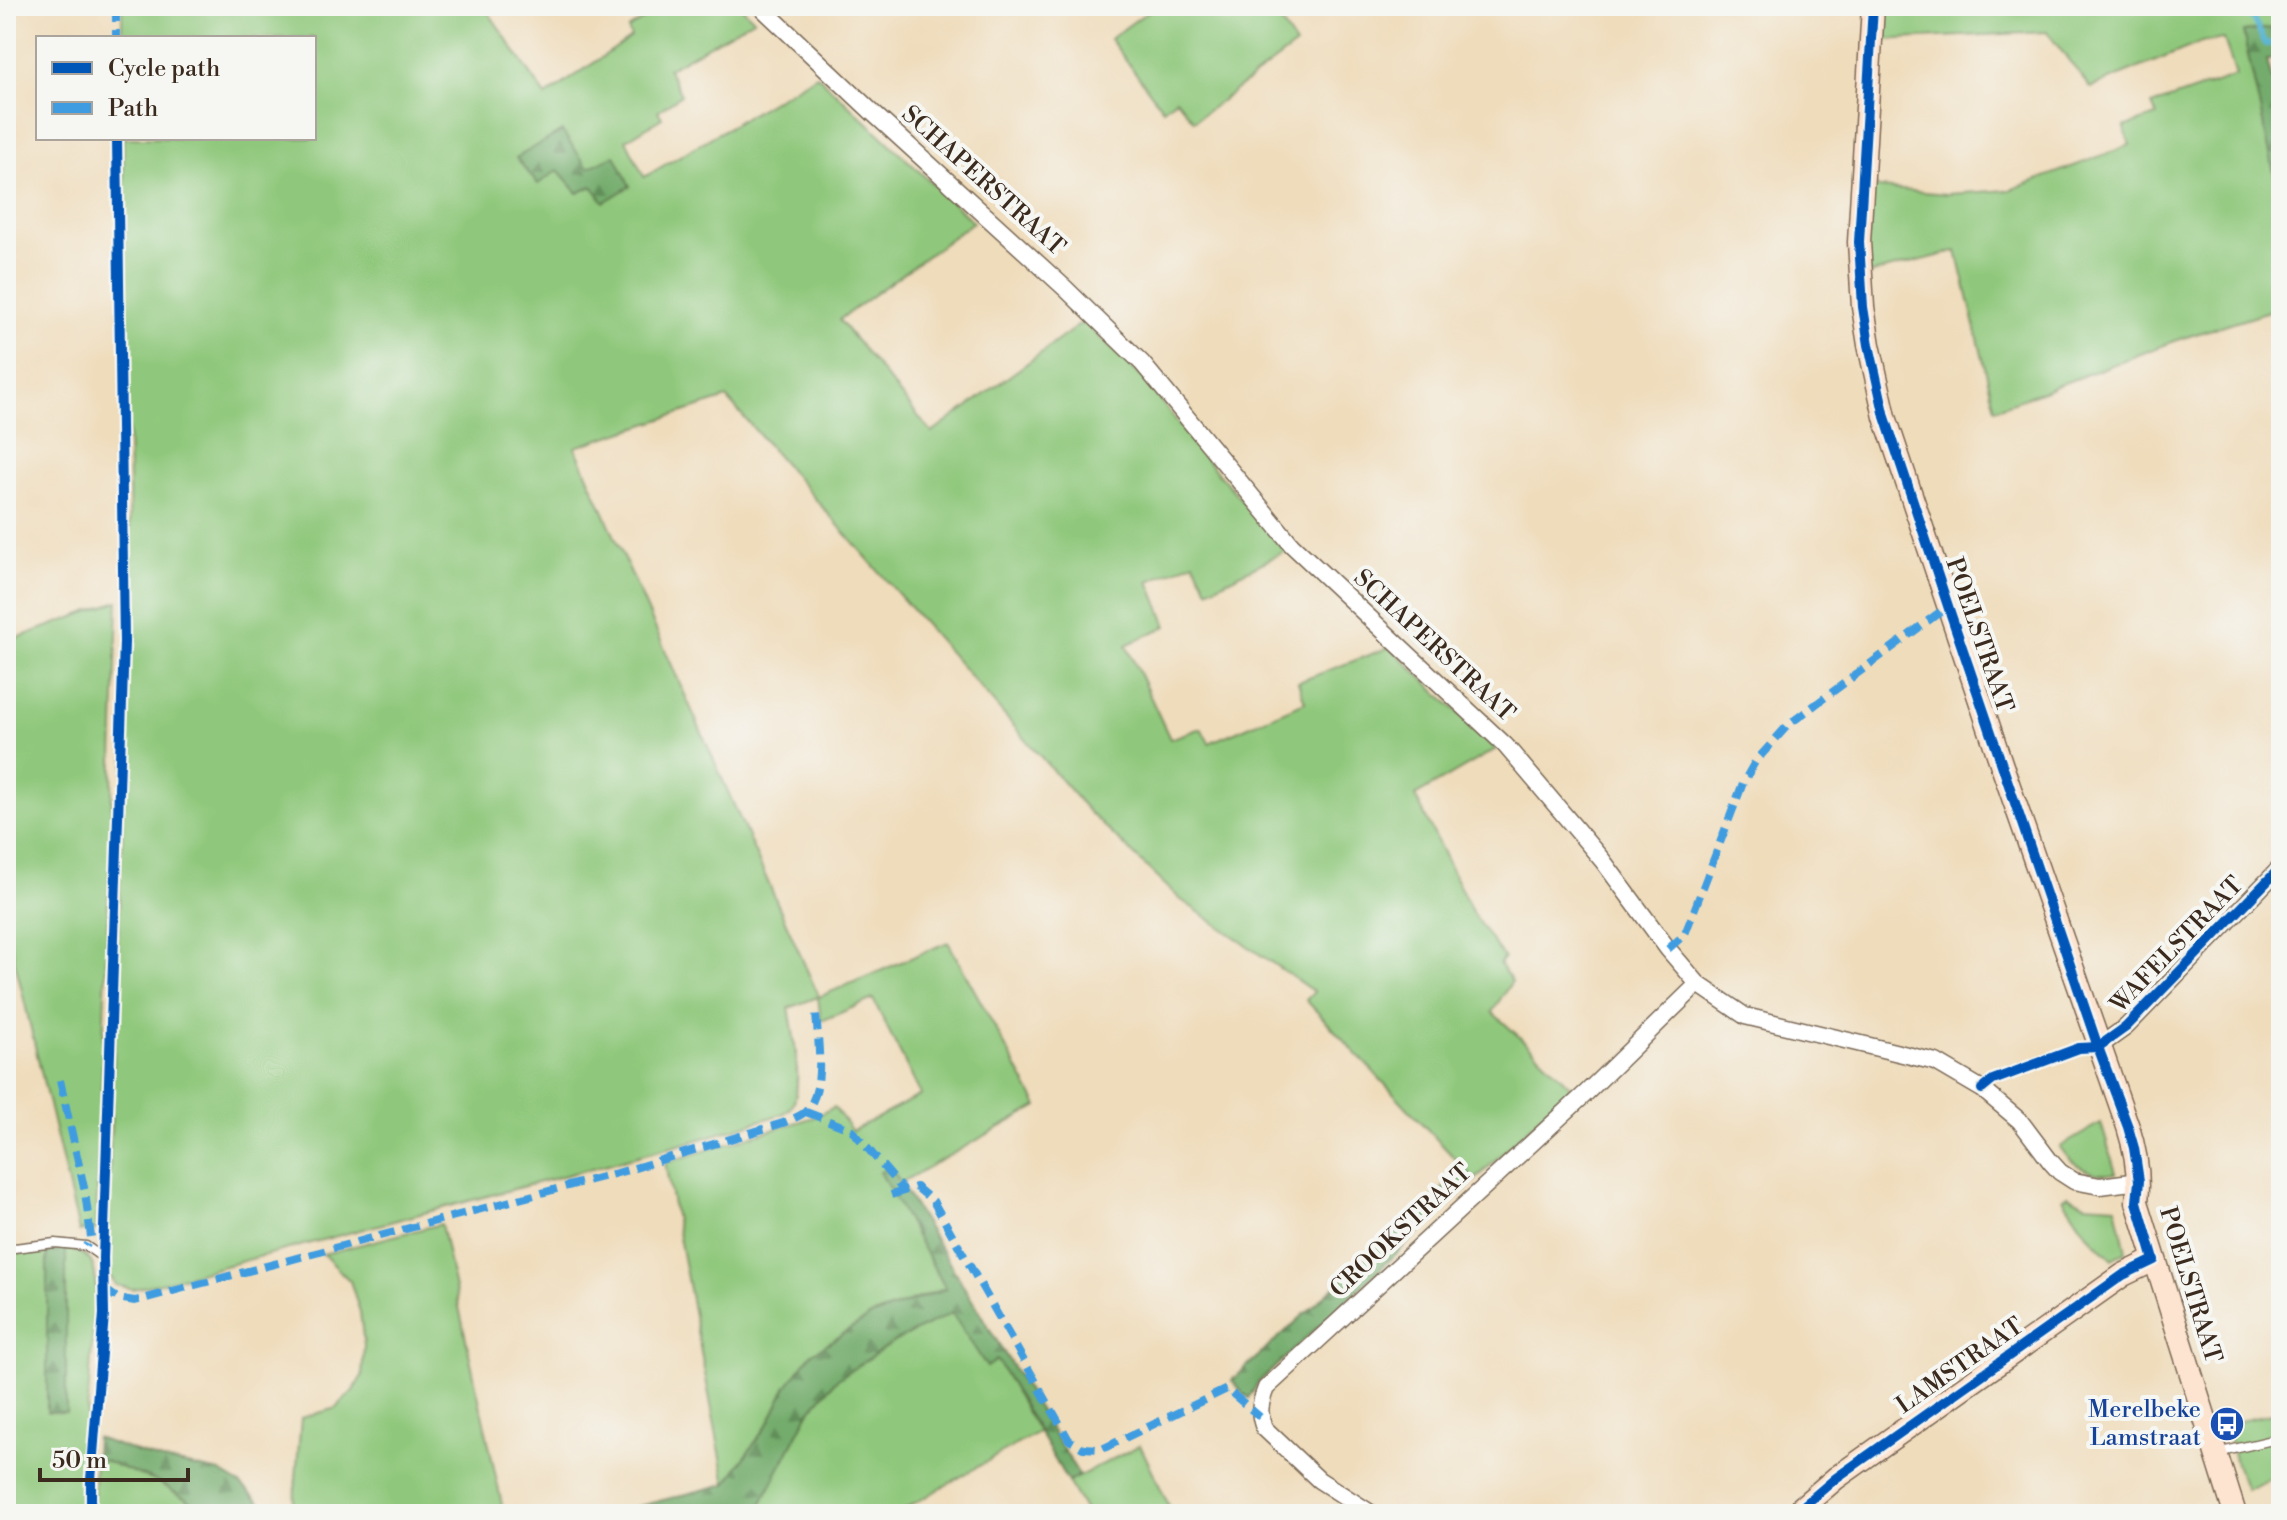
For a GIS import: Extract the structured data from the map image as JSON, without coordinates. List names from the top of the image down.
{
  "streets": {
    "street": [
      "SCHAPERSTRAAT",
      "POELSTRAAT",
      "WAFELSTRAAT",
      "CROOKSTRAAT",
      "LAMSTRAAT"
    ]
  },
  "crossings": [
    ["SCHAPERSTRAAT", "POELSTRAAT"],
    ["SCHAPERSTRAAT", "CROOKSTRAAT"],
    ["POELSTRAAT", "WAFELSTRAAT"],
    ["POELSTRAAT", "LAMSTRAAT"]
  ],
  "places": {
    "bus stop": ["Merelbeke Lamstraat"]
  },
  "legend": ["Cycle path", "Path"],
  "scale_bar": "50 m"
}
